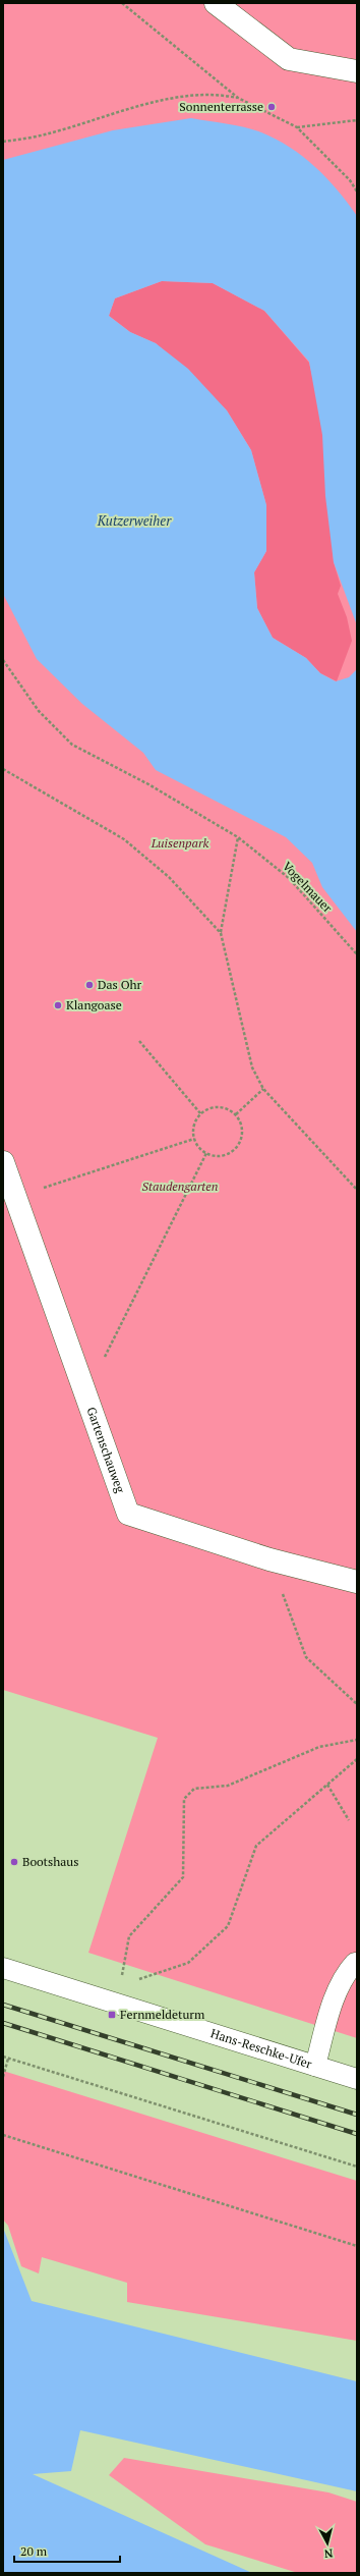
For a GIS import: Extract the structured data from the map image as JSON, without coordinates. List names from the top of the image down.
{
  "streets": {
    "street": ["Gartenschauweg"],
    "lane": ["Hans-Reschke-Ufer"],
    "path": ["Vogelmauer"]
  },
  "water": ["Kutzerweiher"],
  "parks": ["Luisenpark", "Staudengarten"],
  "places": {
    "other": [
      "Sonnenterrasse",
      "Das Ohr",
      "Klangoase",
      "Bootshaus"
    ],
    "transit": ["Fernmeldeturm"]
  },
  "scale_bar": "20 m",
  "north": "bottom"
}
